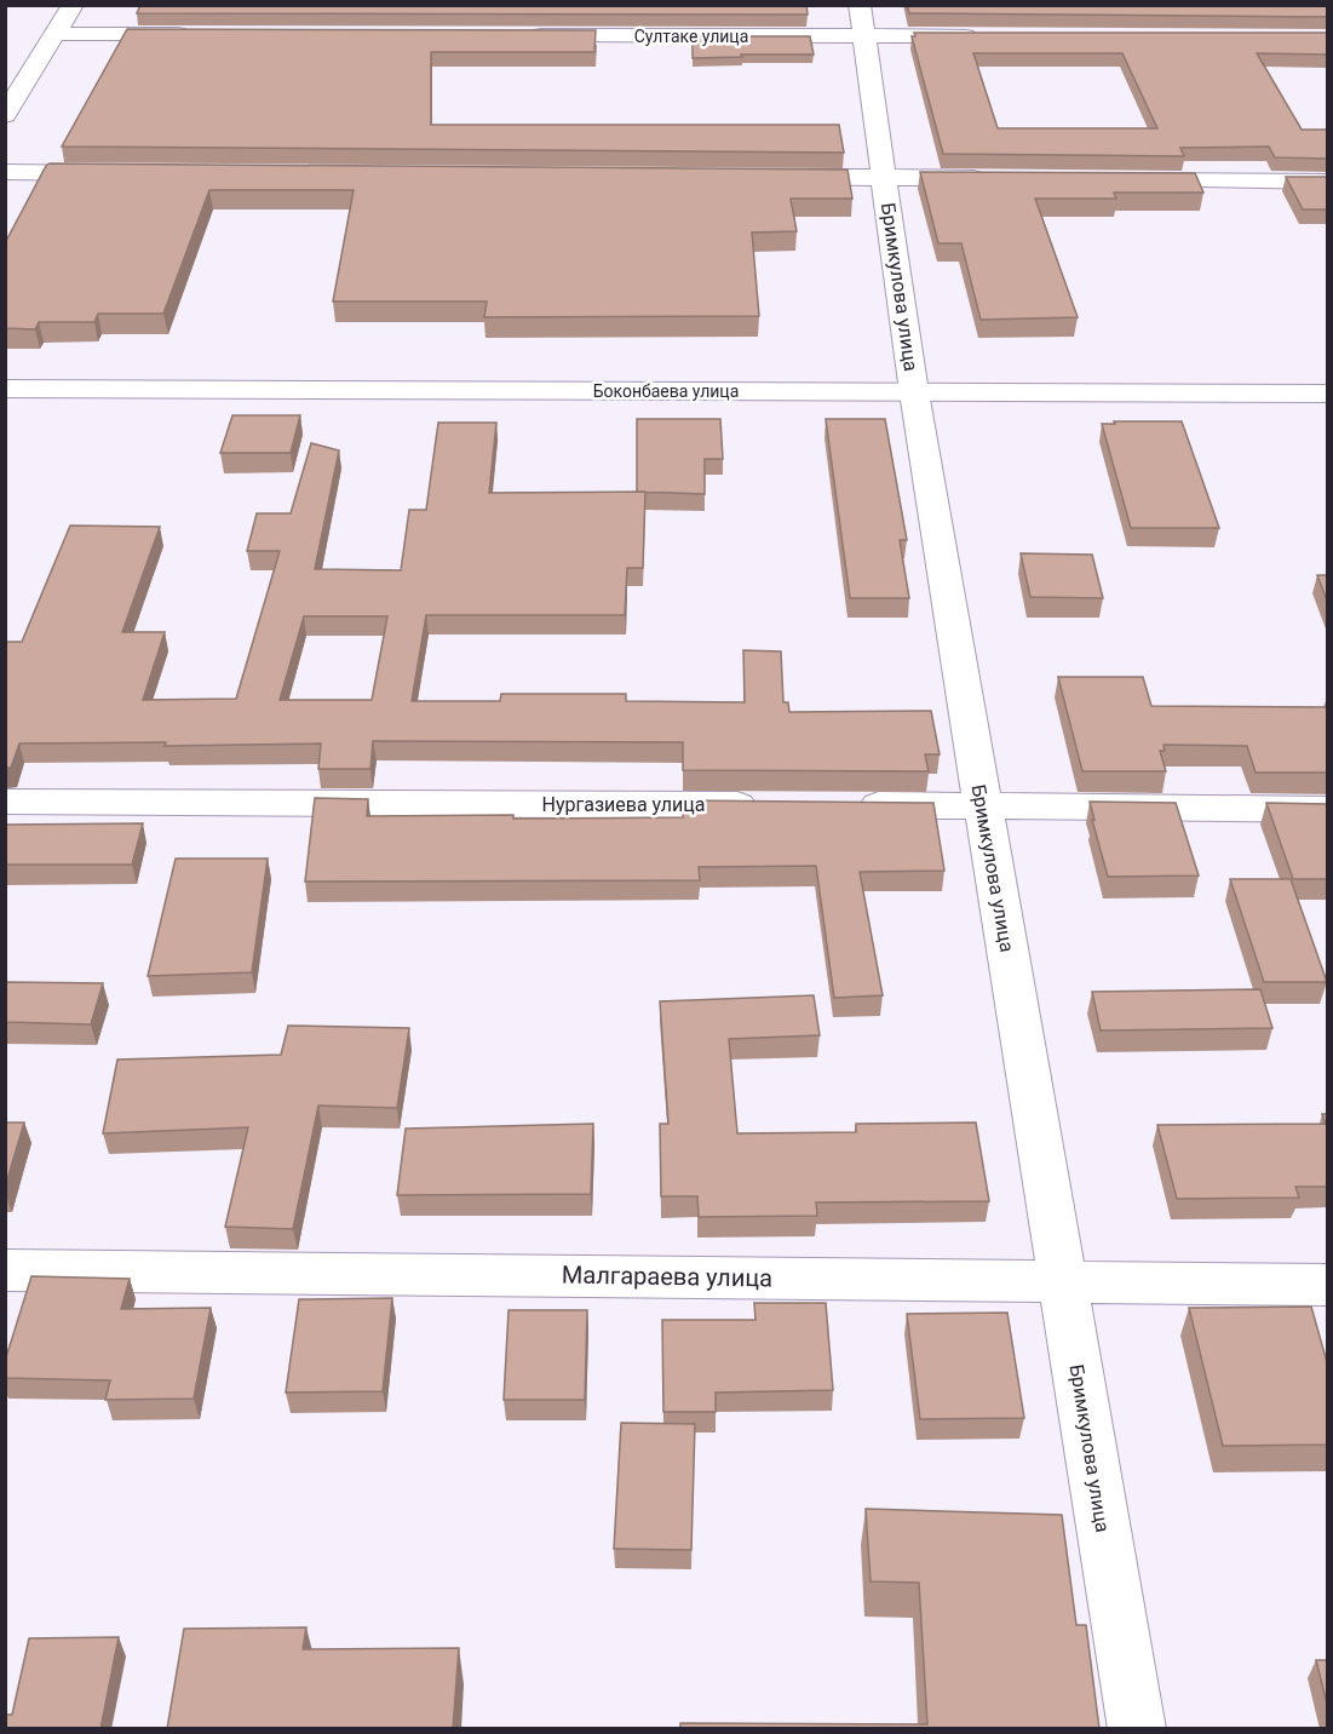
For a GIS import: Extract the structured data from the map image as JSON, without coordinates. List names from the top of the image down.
{
  "streets": {
    "street": [
      "Султаке улица",
      "Бримкулова улица",
      "Боконбаева улица",
      "Нургазиева улица",
      "Малгараева улица"
    ]
  },
  "crossings": [
    ["Султаке улица", "Бримкулова улица"],
    ["Бримкулова улица", "Боконбаева улица"],
    ["Бримкулова улица", "Малгараева улица"]
  ]
}
